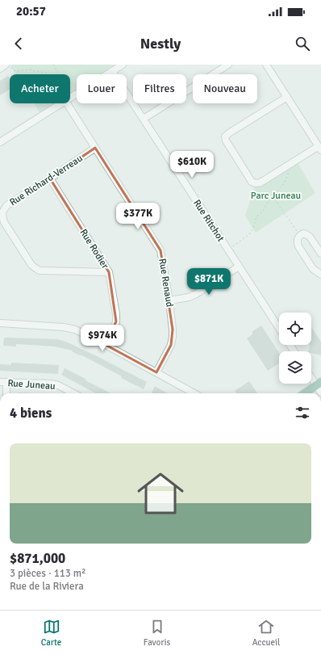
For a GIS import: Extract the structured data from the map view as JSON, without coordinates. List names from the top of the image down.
{
  "streets": {
    "street": [
      "Rue Richard-Verreau",
      "Rue Ritchot",
      "Rue Rodier",
      "Rue Renaud",
      "Rue Juneau"
    ]
  },
  "crossings": [
    ["Rue Richard-Verreau", "Rue Rodier"],
    ["Rue Richard-Verreau", "Rue Renaud"]
  ],
  "parks": ["Parc Juneau"],
  "page": {
    "status": "20:57",
    "header": "Nestly",
    "chip": [
      "Acheter",
      "Louer",
      "Filtres",
      "Nouveau"
    ],
    "price": [
      "$610K",
      "$377K",
      "$871K",
      "$974K"
    ],
    "heading": "4 biens",
    "list": [
      {
        "name": "$871,000",
        "note": "3 pièces · 113 m² · Rue de la Riviera"
      }
    ],
    "tabs": ["Carte", "Favoris", "Accueil"]
  }
}
